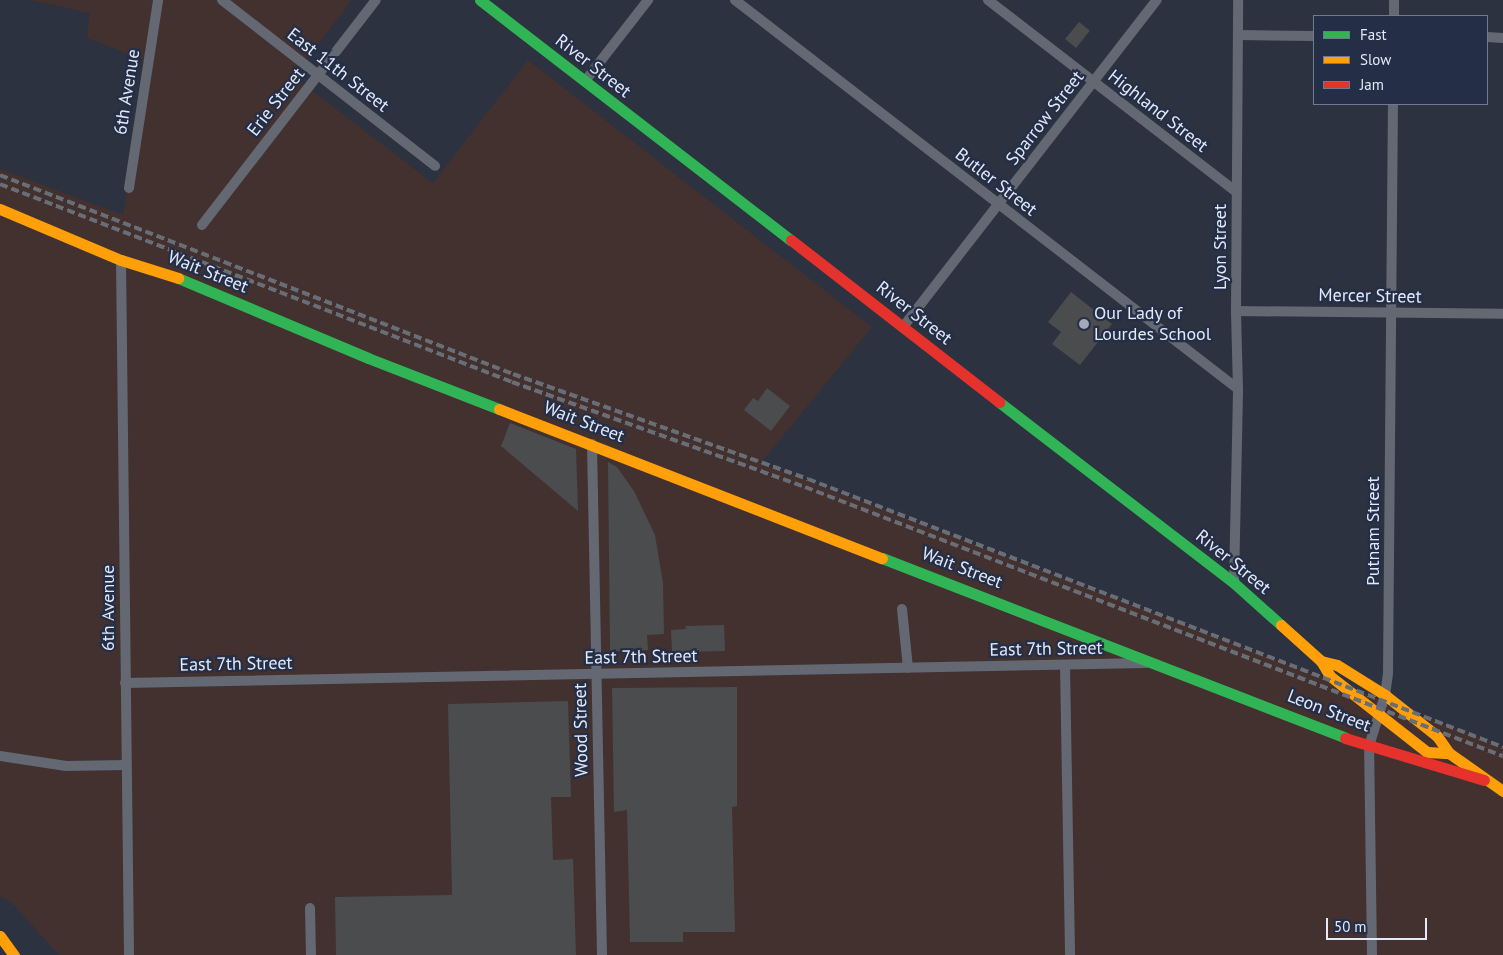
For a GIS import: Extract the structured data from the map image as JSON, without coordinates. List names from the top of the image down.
{
  "streets": {
    "street": [
      "River Street",
      "East 11th Street",
      "6th Avenue",
      "Erie Street",
      "Highland Street",
      "Sparrow Street",
      "Butler Street",
      "Lyon Street",
      "Wait Street",
      "Mercer Street",
      "Putnam Street",
      "East 7th Street",
      "Leon Street",
      "Wood Street"
    ]
  },
  "crossings": [
    ["River Street", "Sparrow Street"],
    ["River Street", "Lyon Street"],
    ["River Street", "Putnam Street"],
    ["River Street", "Leon Street"],
    ["East 11th Street", "Erie Street"],
    ["6th Avenue", "Wait Street"],
    ["6th Avenue", "East 7th Street"],
    ["Highland Street", "Sparrow Street"],
    ["Highland Street", "Lyon Street"],
    ["Sparrow Street", "Butler Street"],
    ["Butler Street", "Lyon Street"],
    ["Lyon Street", "Mercer Street"],
    ["Wait Street", "East 7th Street"],
    ["Wait Street", "Leon Street"],
    ["Wait Street", "Wood Street"],
    ["Mercer Street", "Putnam Street"],
    ["Putnam Street", "Leon Street"],
    ["East 7th Street", "Leon Street"],
    ["East 7th Street", "Wood Street"]
  ],
  "places": ["Our Lady of Lourdes School"],
  "legend": ["Fast", "Slow", "Jam"],
  "scale_bar": "50 m"
}
